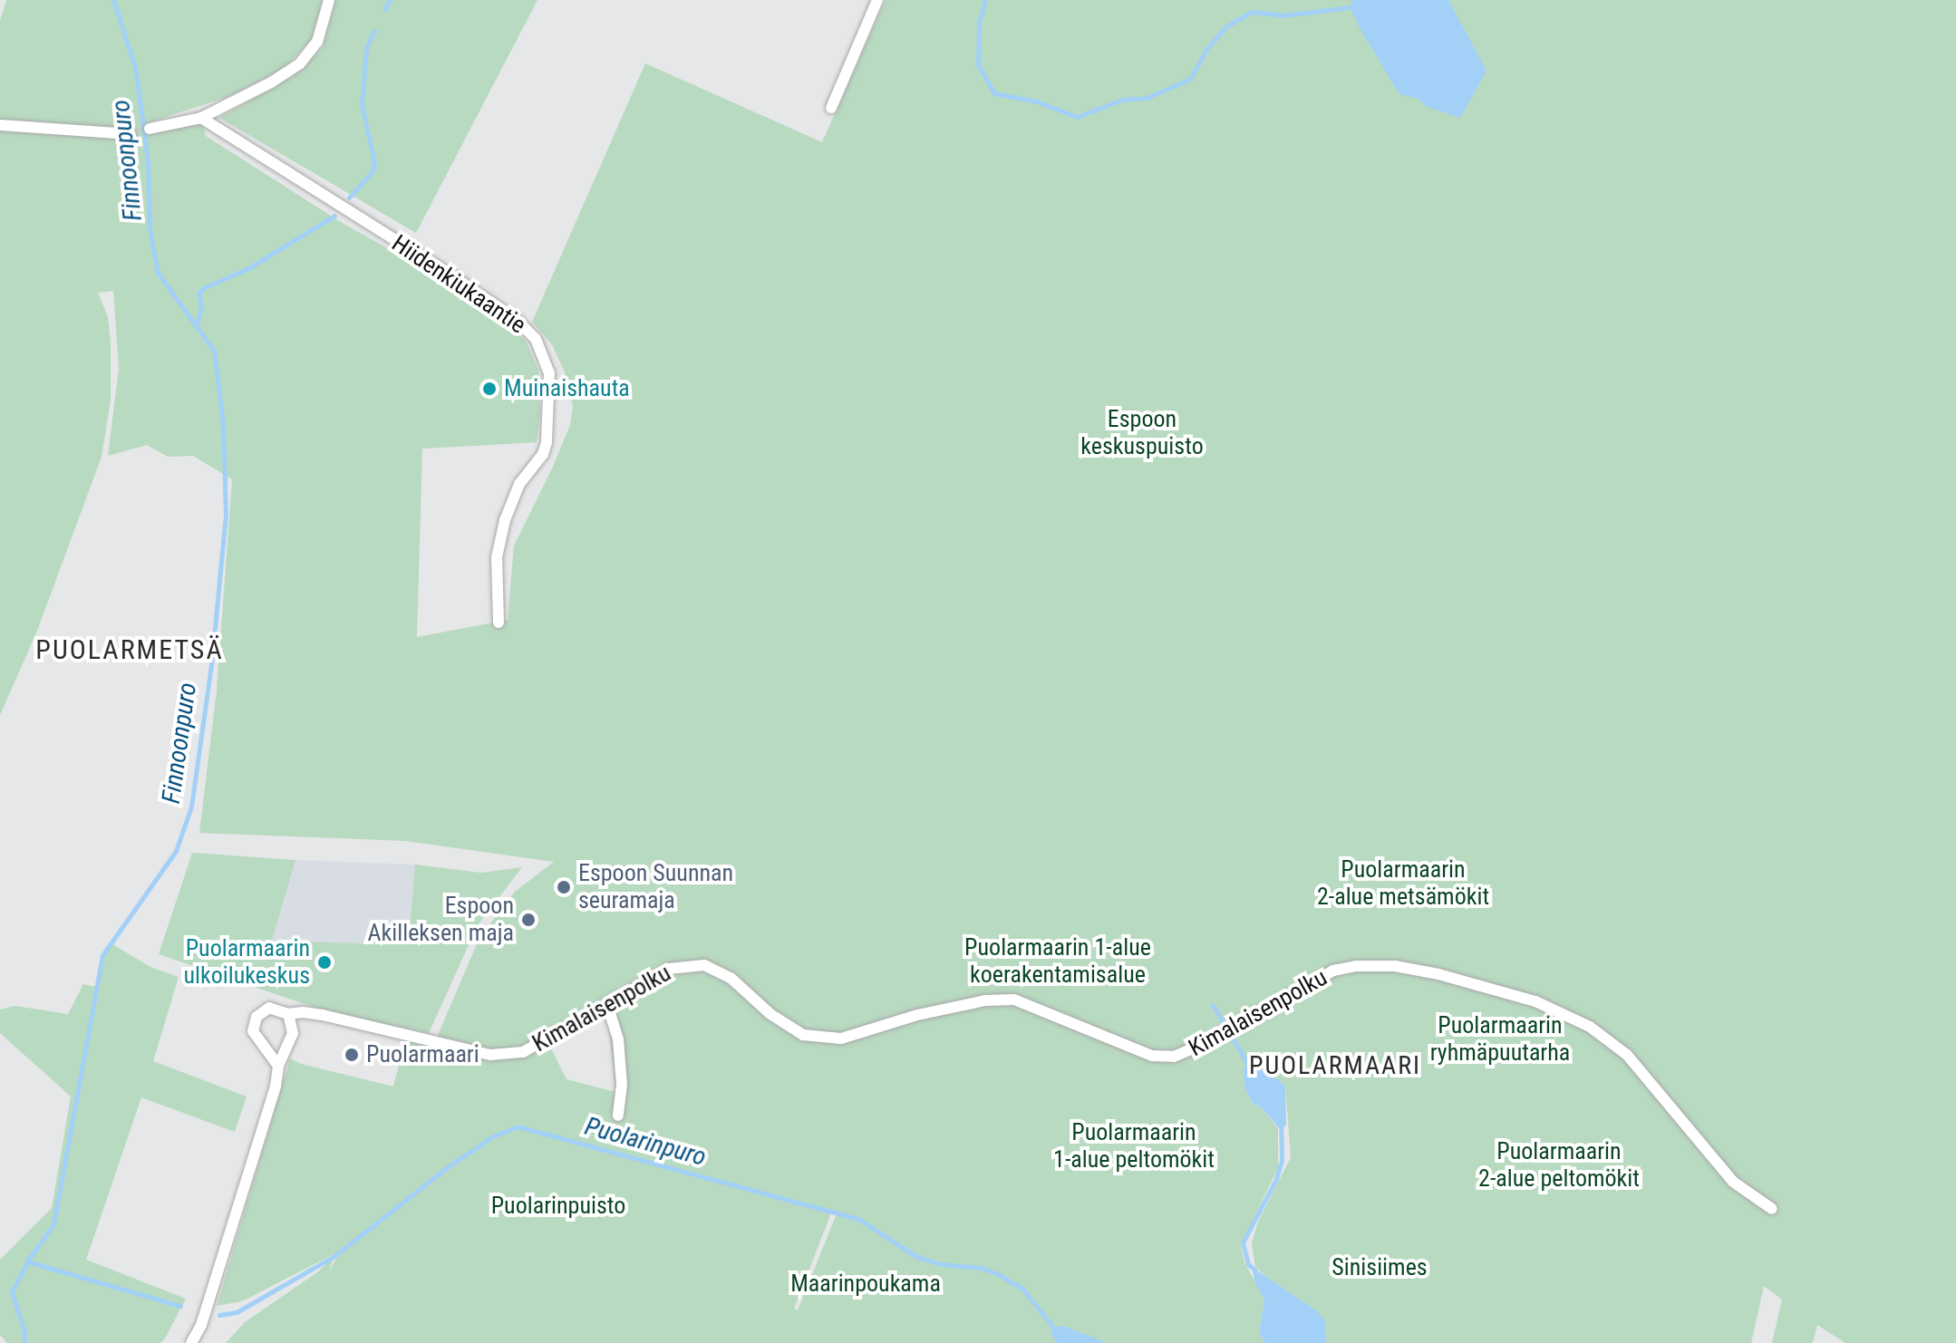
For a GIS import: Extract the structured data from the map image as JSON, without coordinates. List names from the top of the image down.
{
  "streets": {
    "street": ["Hiidenkiukaantie", "Kimalaisenpolku"]
  },
  "districts": ["PUOLARMETSÄ", "PUOLARMAARI"],
  "water": ["Finnoonpuro", "Puolarinpuro"],
  "parks": [
    "Espoon keskuspuisto",
    "Puolarmaarin 2-alue metsämökit",
    "Puolarmaarin 1-alue koerakentamisalue",
    "Puolarmaarin ryhmäpuutarha",
    "Puolarmaarin 1-alue peltomökit",
    "Puolarmaarin 2-alue peltomökit",
    "Puolarinpuisto",
    "Sinisiimes",
    "Maarinpoukama"
  ],
  "places": [
    "Muinaishauta",
    "Espoon Suunnan seuramaja",
    "Espoon Akilleksen maja",
    "Puolarmaarin ulkoilukeskus",
    "Puolarmaari"
  ]
}
